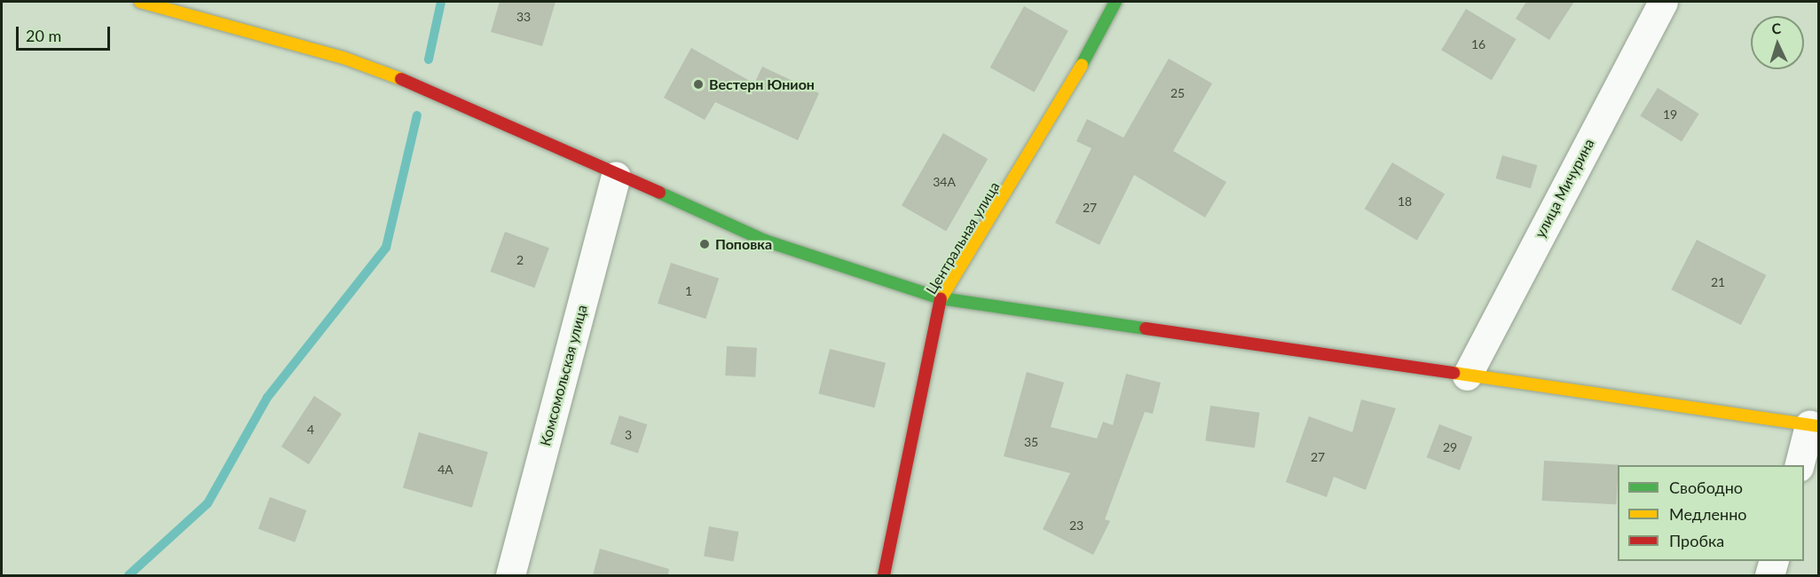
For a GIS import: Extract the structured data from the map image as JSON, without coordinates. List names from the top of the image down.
{
  "streets": {
    "street": ["улица Мичурина", "Центральная улица", "Комсомольская улица"]
  },
  "places": ["Вестерн Юнион", "Поповка"],
  "house_numbers": [
    "33",
    "16",
    "25",
    "19",
    "34А",
    "18",
    "27",
    "2",
    "21",
    "1",
    "4",
    "3",
    "35",
    "29",
    "27",
    "4А",
    "23"
  ],
  "legend": ["Свободно", "Медленно", "Пробка"],
  "scale_bar": "20 m",
  "north": "top"
}
